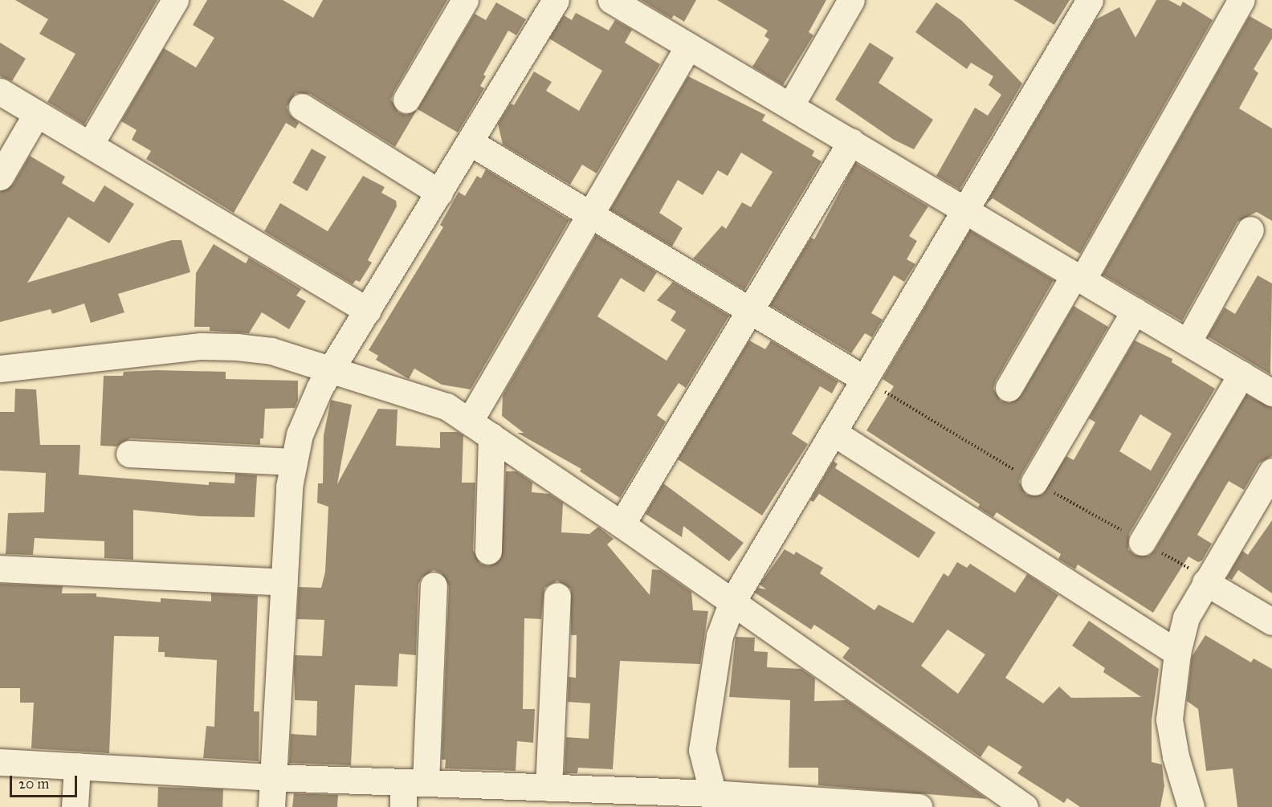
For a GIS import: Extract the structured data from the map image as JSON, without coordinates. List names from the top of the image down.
{
  "scale_bar": "20 m"
}
